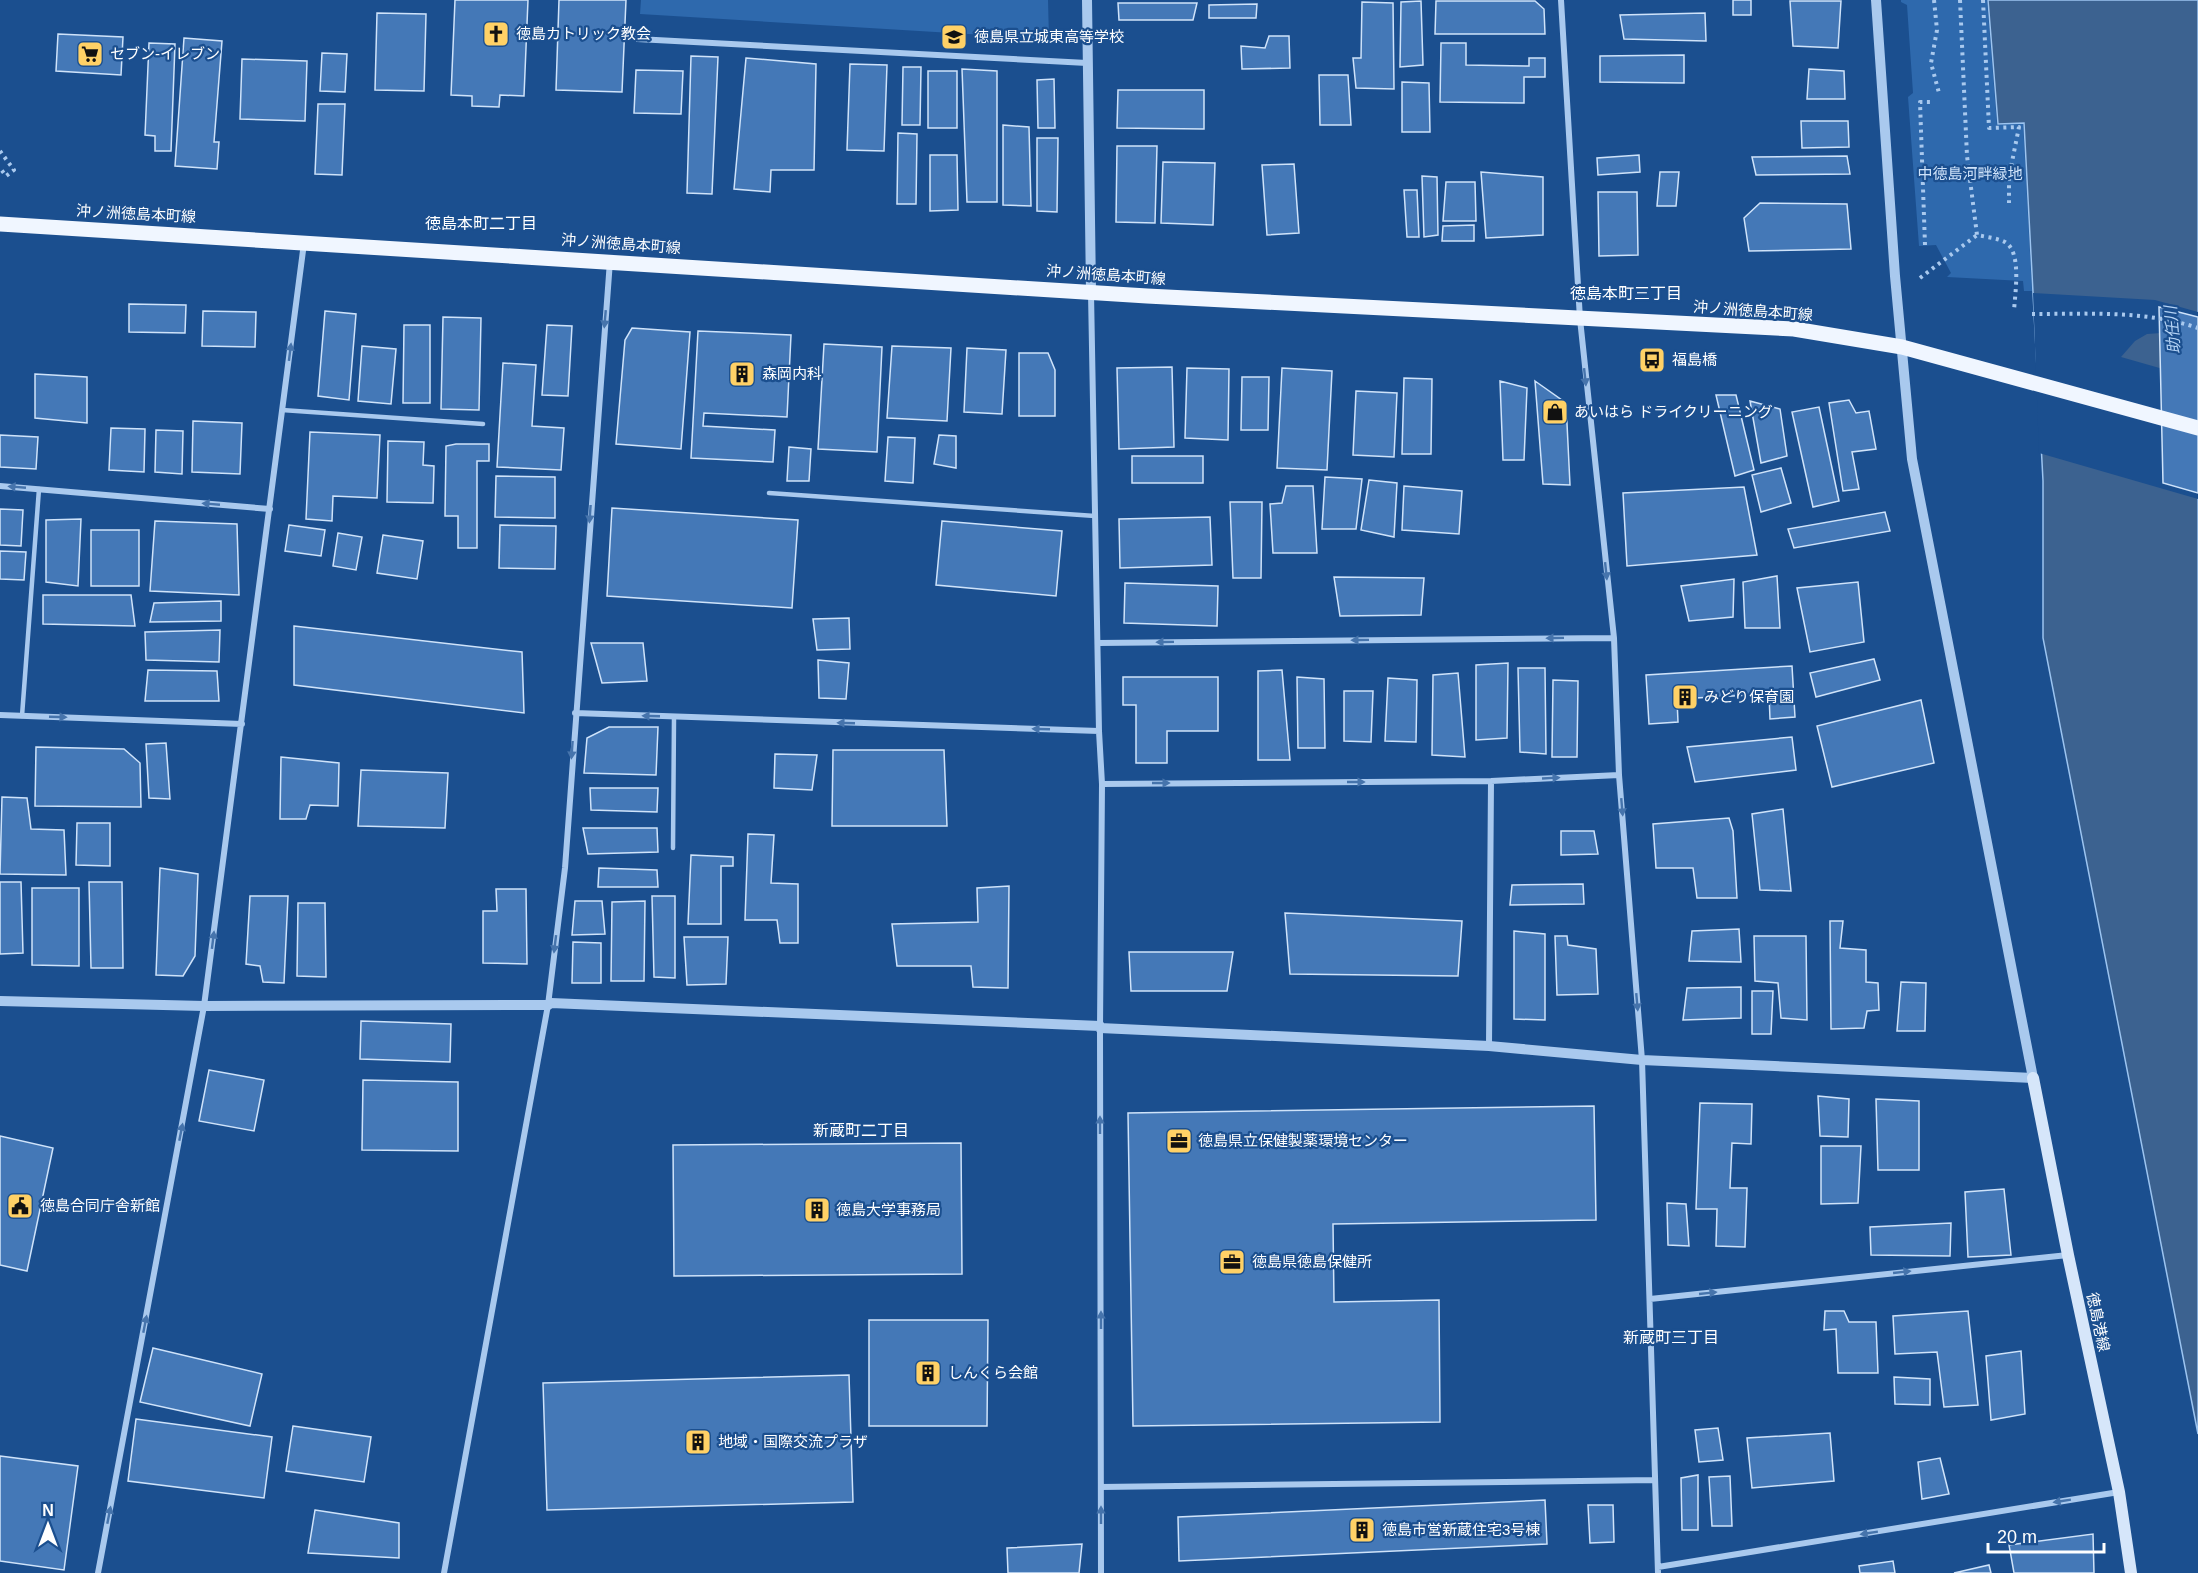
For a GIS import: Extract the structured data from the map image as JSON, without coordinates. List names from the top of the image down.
{
  "streets": {
    "main road": ["沖ノ洲徳島本町線", "徳島港線"]
  },
  "districts": [
    "徳島本町二丁目",
    "徳島本町三丁目",
    "新蔵町二丁目",
    "新蔵町三丁目"
  ],
  "water": ["助任川"],
  "parks": ["中徳島河畔緑地"],
  "places": {
    "church": ["徳島カトリック教会"],
    "school or university": ["徳島県立城東高等学校"],
    "supermarket": ["セブン-イレブン"],
    "bus stop": ["福島橋"],
    "building": [
      "森岡内科",
      "みどり保育園",
      "徳島大学事務局",
      "しんくら会館",
      "地域・国際交流プラザ",
      "徳島市営新蔵住宅3号棟"
    ],
    "shop": ["あいはら ドライクリーニング"],
    "office": ["徳島県立保健製薬環境センター", "徳島県徳島保健所"],
    "public building": ["徳島合同庁舎新館"]
  },
  "scale_bar": "20 m",
  "north": "top"
}
